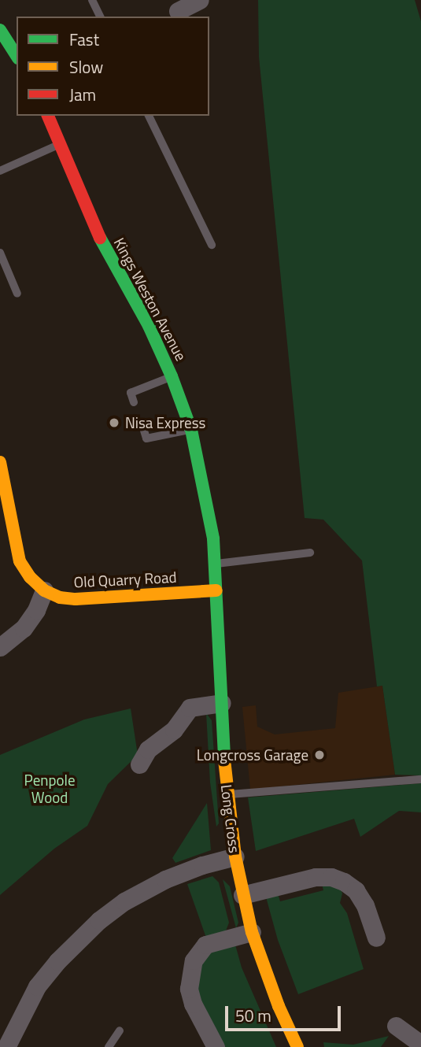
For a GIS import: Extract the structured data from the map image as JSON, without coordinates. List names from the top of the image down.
{
  "streets": {
    "street": ["Kings Weston Avenue", "Old Quarry Road", "Long Cross"]
  },
  "crossings": [
    ["Kings Weston Avenue", "Old Quarry Road"],
    ["Kings Weston Avenue", "Long Cross"]
  ],
  "parks": ["Penpole Wood"],
  "places": ["Nisa Express", "Longcross Garage"],
  "legend": ["Fast", "Slow", "Jam"],
  "scale_bar": "50 m"
}
